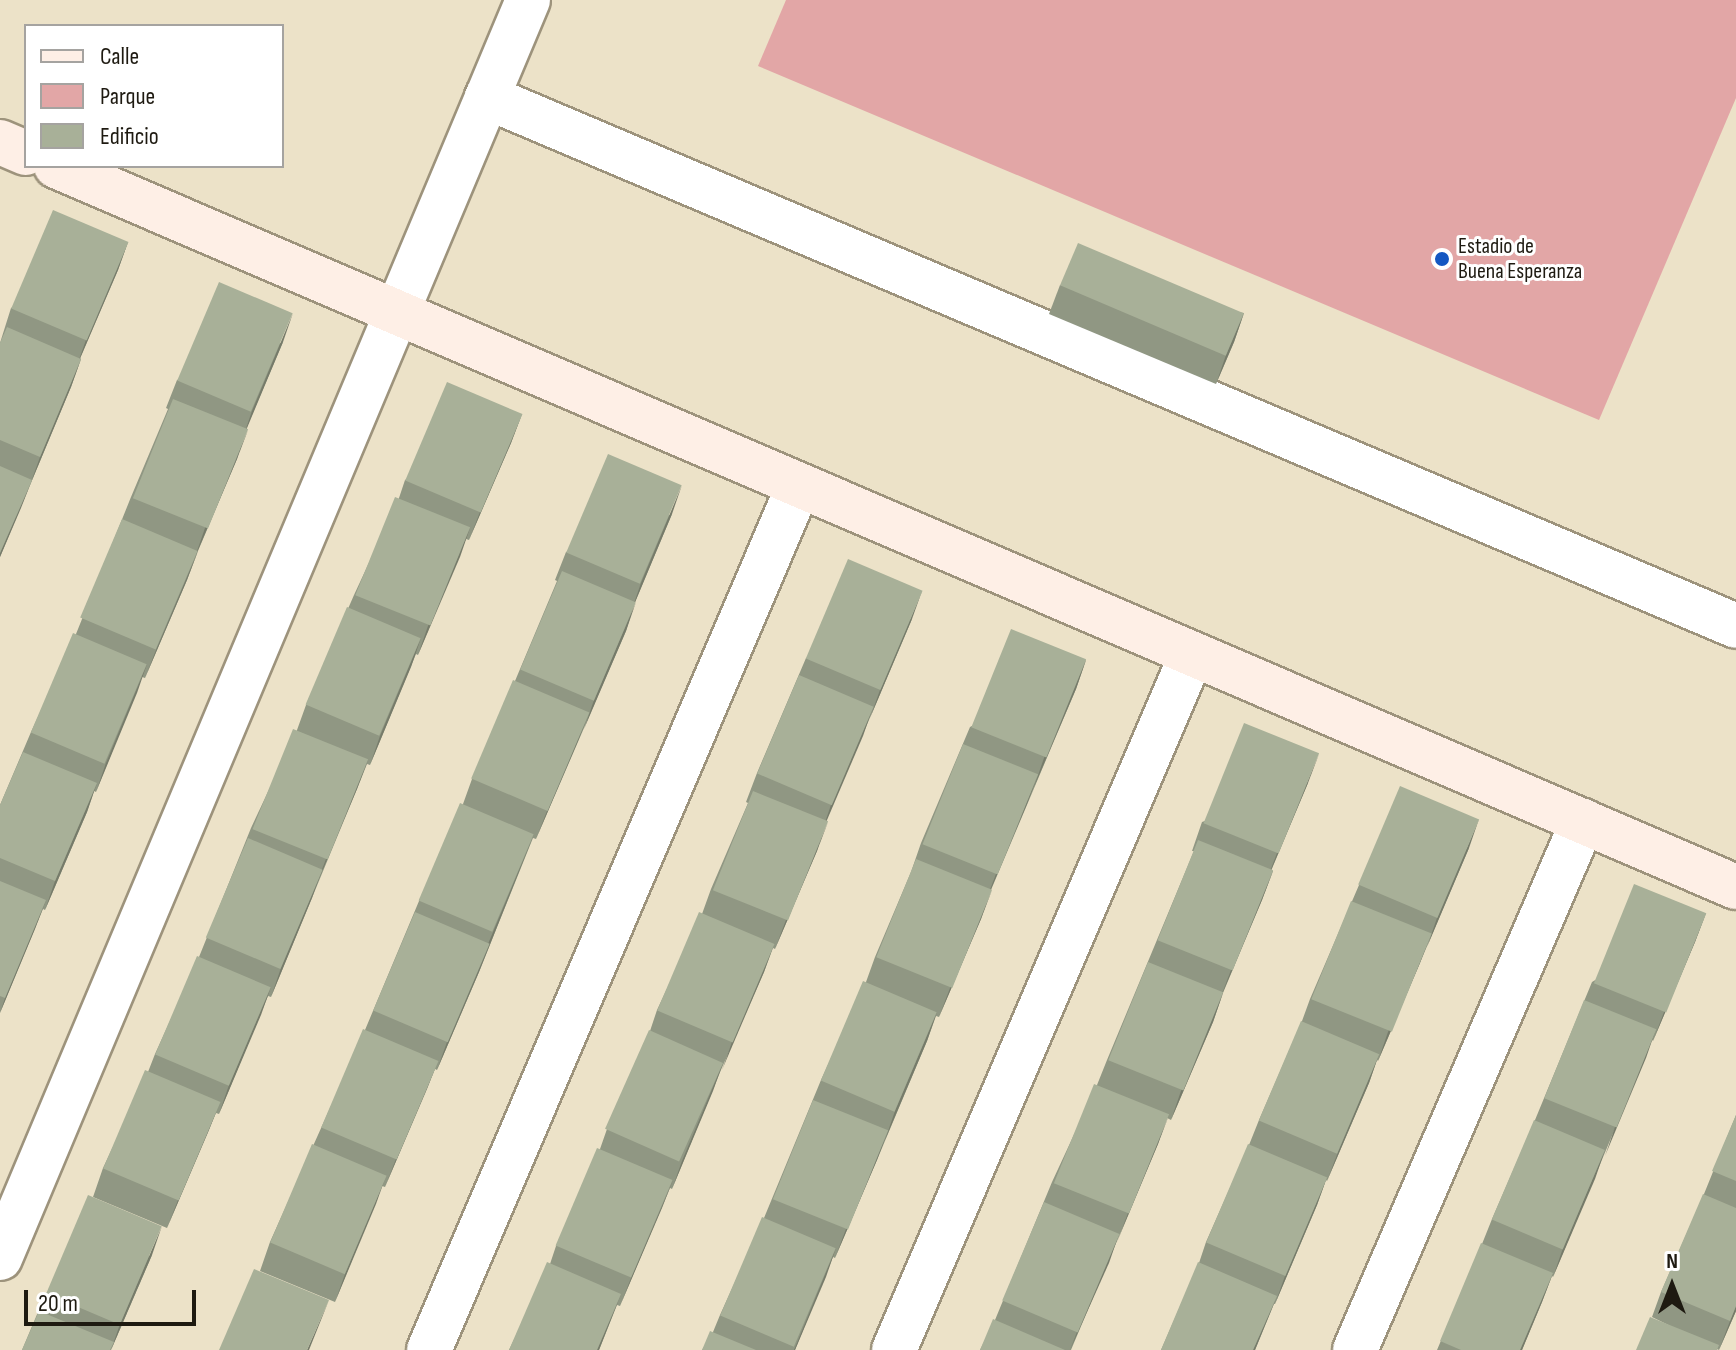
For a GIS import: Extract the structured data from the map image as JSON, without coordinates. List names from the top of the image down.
{
  "places": ["Estadio de Buena Esperanza"],
  "legend": ["Calle", "Parque", "Edificio"],
  "scale_bar": "20 m",
  "north": "top"
}
